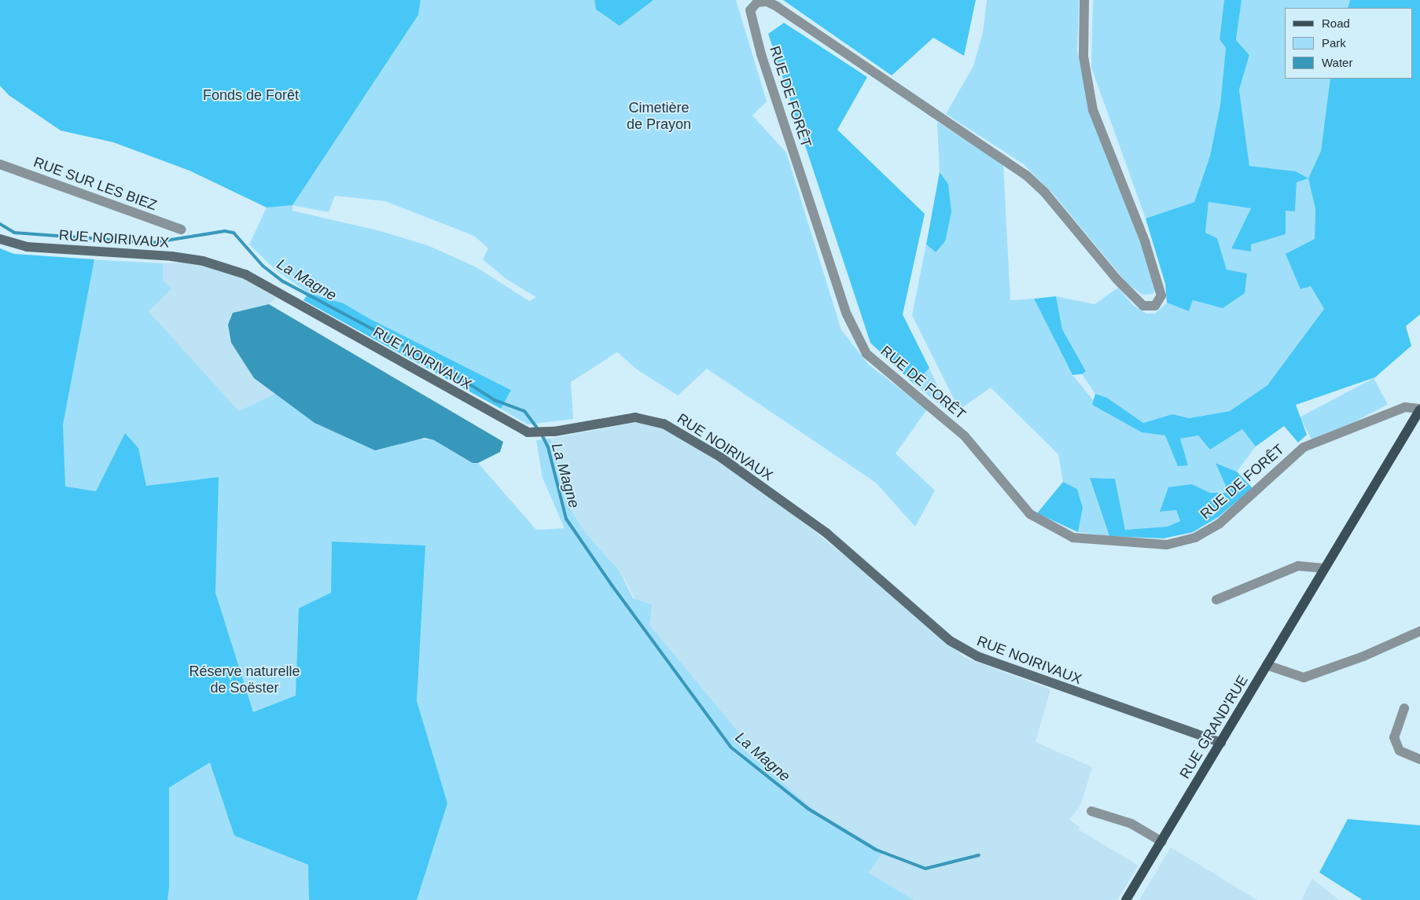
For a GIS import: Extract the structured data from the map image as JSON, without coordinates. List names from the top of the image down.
{
  "streets": {
    "main road": ["RUE NOIRIVAUX", "RUE GRAND'RUE"],
    "street": ["RUE DE FORÊT", "RUE SUR LES BIEZ"]
  },
  "crossings": [
    ["RUE DE FORÊT", "RUE GRAND'RUE"],
    ["RUE NOIRIVAUX", "RUE GRAND'RUE"]
  ],
  "water": ["La Magne"],
  "parks": ["Fonds de Forêt", "Cimetière de Prayon", "Réserve naturelle de Soëster"],
  "legend": ["Road", "Park", "Water"]
}
